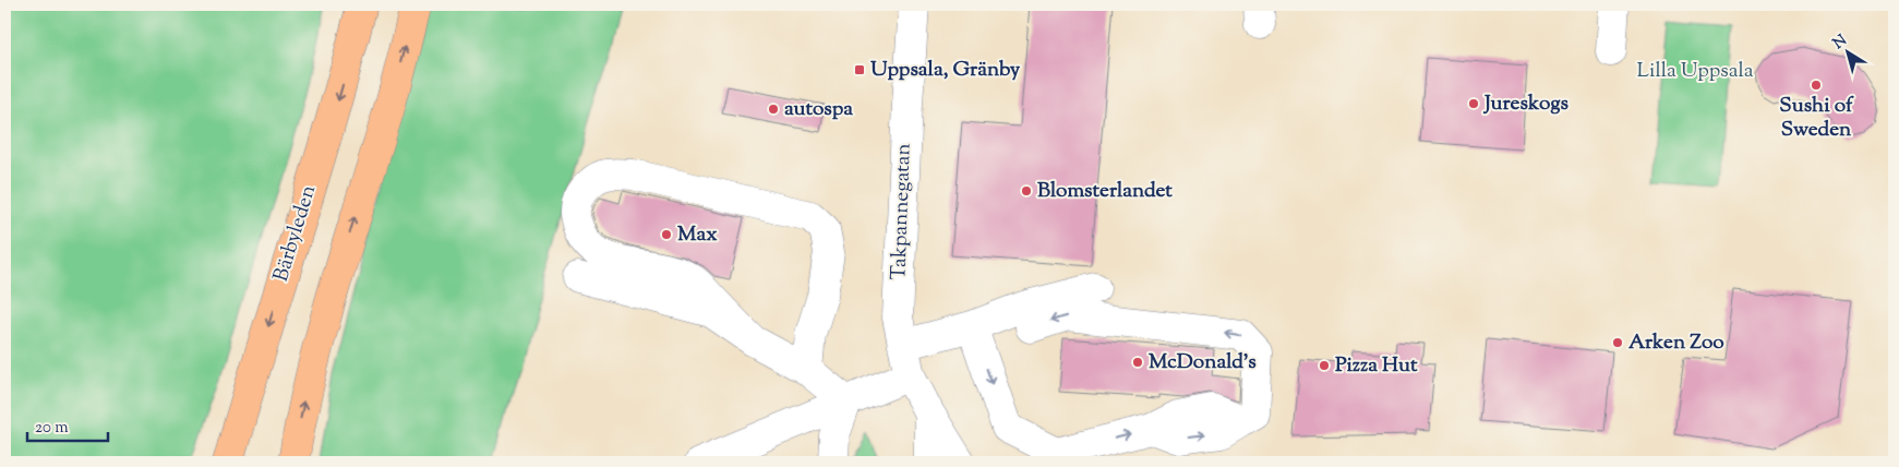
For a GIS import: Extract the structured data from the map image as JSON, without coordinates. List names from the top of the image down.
{
  "streets": {
    "main road": ["Bärbyleden"],
    "street": ["Takpannegatan"]
  },
  "parks": ["Lilla Uppsala"],
  "places": {
    "transit": ["Uppsala, Gränby"],
    "other": [
      "Sushi of Sweden",
      "Jureskogs",
      "autospa",
      "Blomsterlandet",
      "Max",
      "Arken Zoo",
      "McDonald's",
      "Pizza Hut"
    ]
  },
  "scale_bar": "20 m",
  "north": "top left"
}
